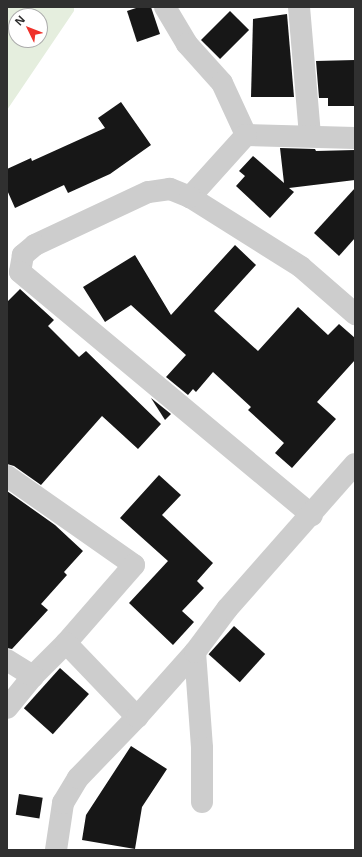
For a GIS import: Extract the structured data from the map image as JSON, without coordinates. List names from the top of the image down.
{
  "north": "top left"
}
